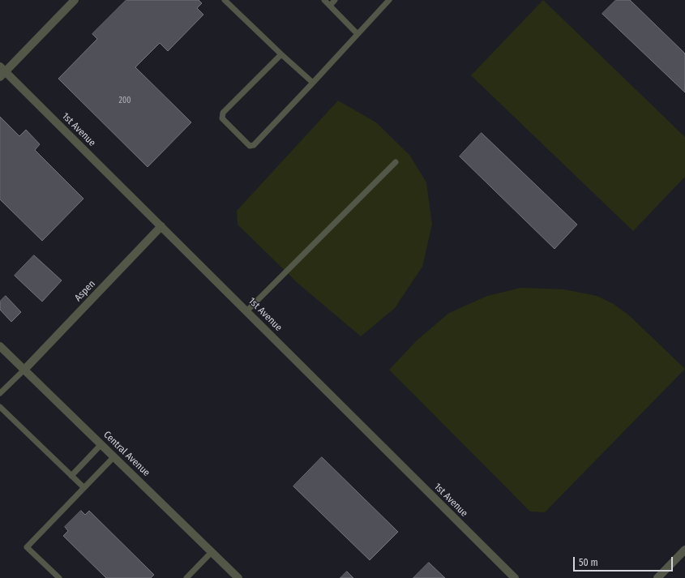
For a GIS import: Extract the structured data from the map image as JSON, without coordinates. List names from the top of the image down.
{
  "streets": {
    "street": ["1st Avenue", "Aspen", "Central Avenue"]
  },
  "crossings": [
    ["1st Avenue", "Aspen"],
    ["Aspen", "Central Avenue"]
  ],
  "house_numbers": ["200"],
  "scale_bar": "50 m"
}
